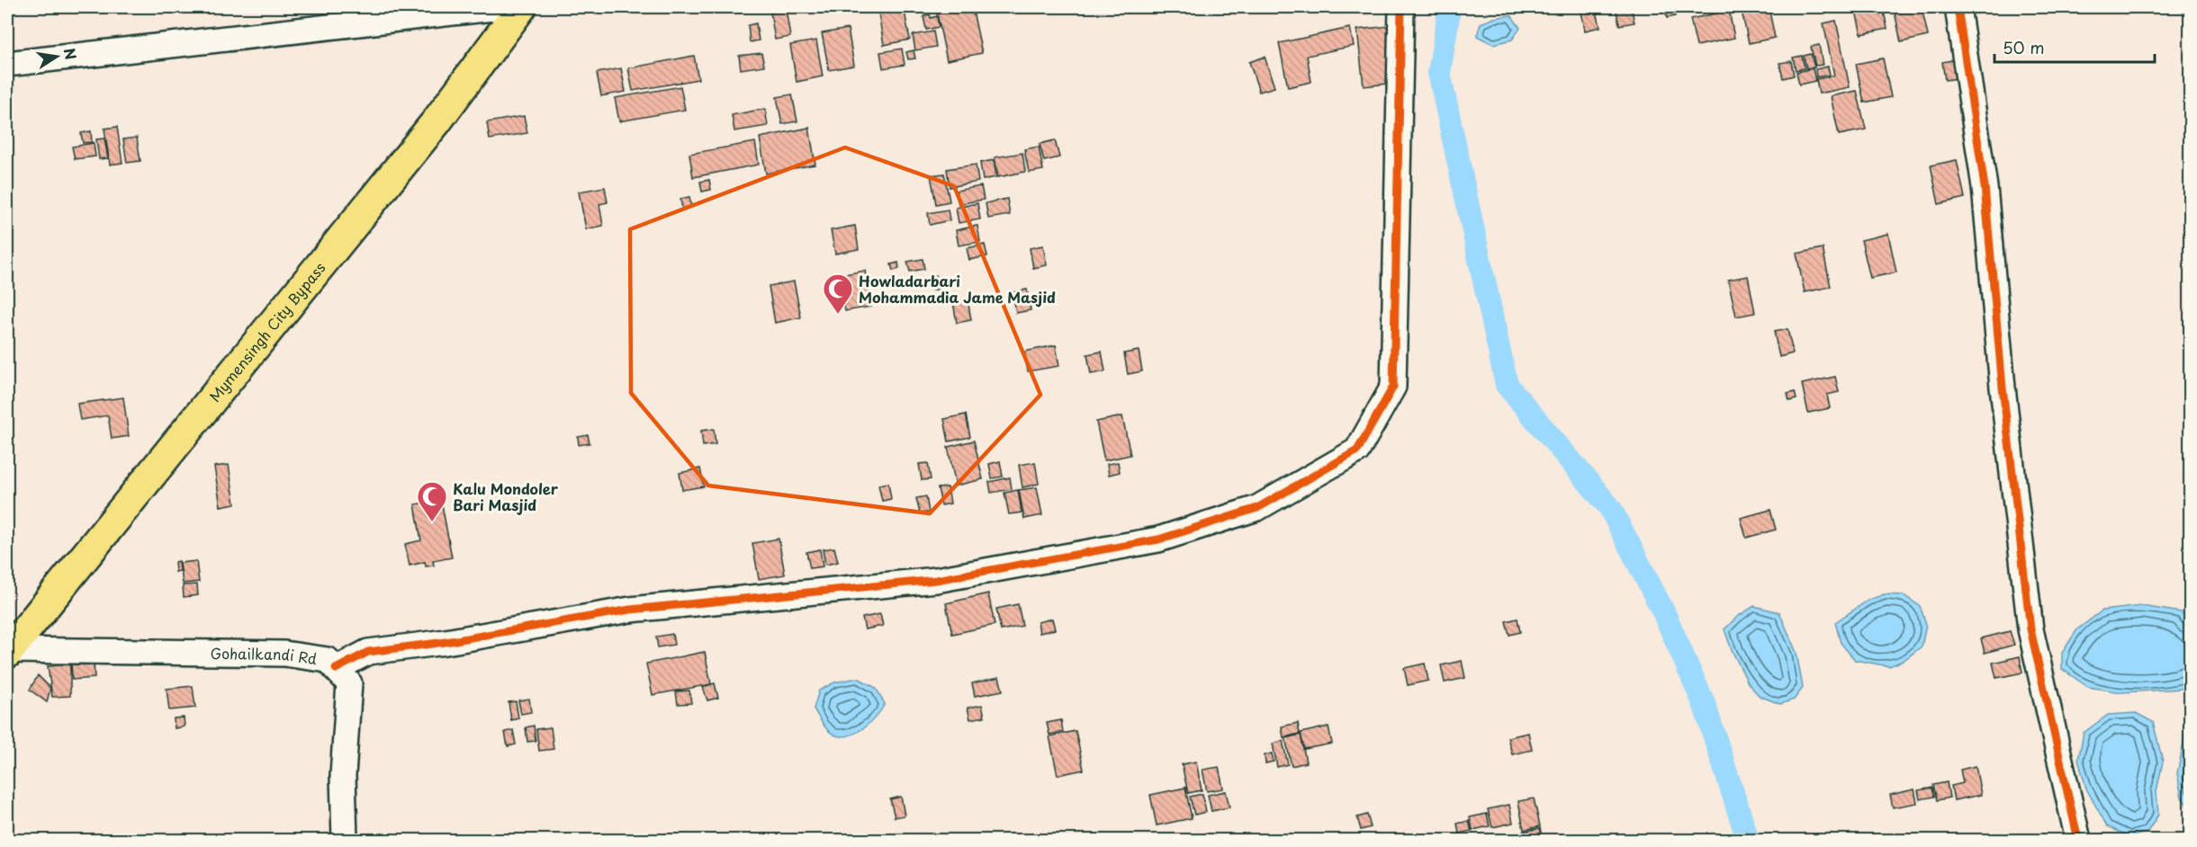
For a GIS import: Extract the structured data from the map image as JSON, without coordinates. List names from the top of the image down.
{
  "streets": {
    "highway": ["Mymensingh City Bypass"],
    "street": ["Gohailkandi Rd"]
  },
  "crossings": [
    ["Mymensingh City Bypass", "Gohailkandi Rd"]
  ],
  "places": {
    "mosque": ["Howladarbari Mohammadia Jame Masjid", "Kalu Mondoler Bari Masjid"]
  },
  "scale_bar": "50 m",
  "north": "right"
}
